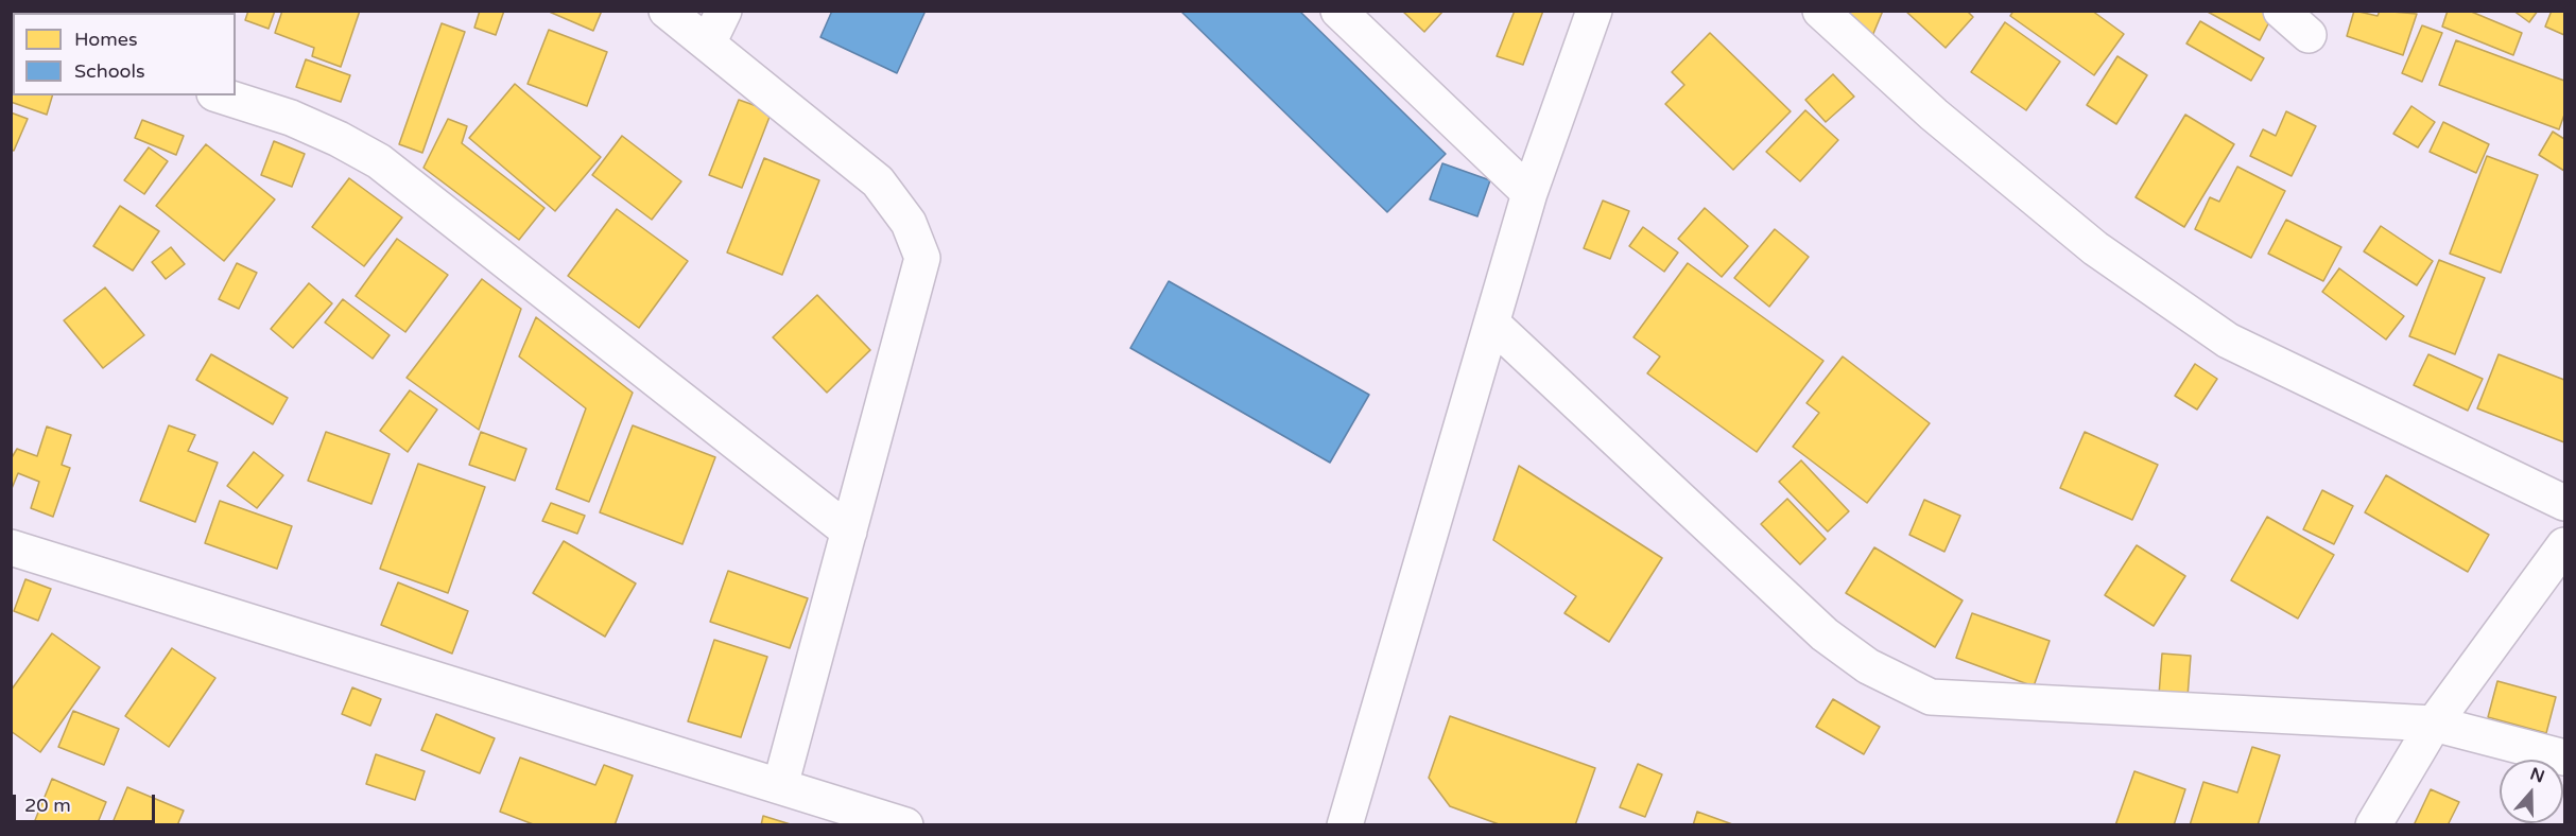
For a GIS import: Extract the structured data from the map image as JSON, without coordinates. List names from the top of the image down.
{
  "legend": ["Homes", "Schools"],
  "scale_bar": "20 m",
  "north": "top"
}
